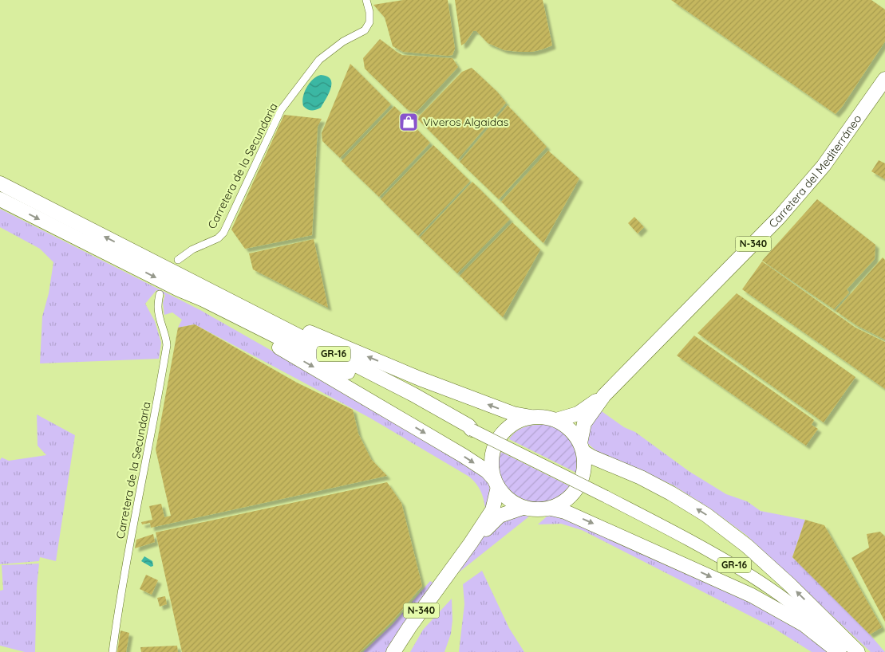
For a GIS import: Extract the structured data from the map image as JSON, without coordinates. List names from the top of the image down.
{
  "streets": {
    "highway": ["Carretera del Mediterráneo", "N-340", "GR-16"],
    "street": ["Carretera de la Secundaria"]
  },
  "crossings": [
    ["Carretera del Mediterráneo", "N-340"]
  ],
  "places": {
    "shop": ["Viveros Algaidas"]
  }
}
